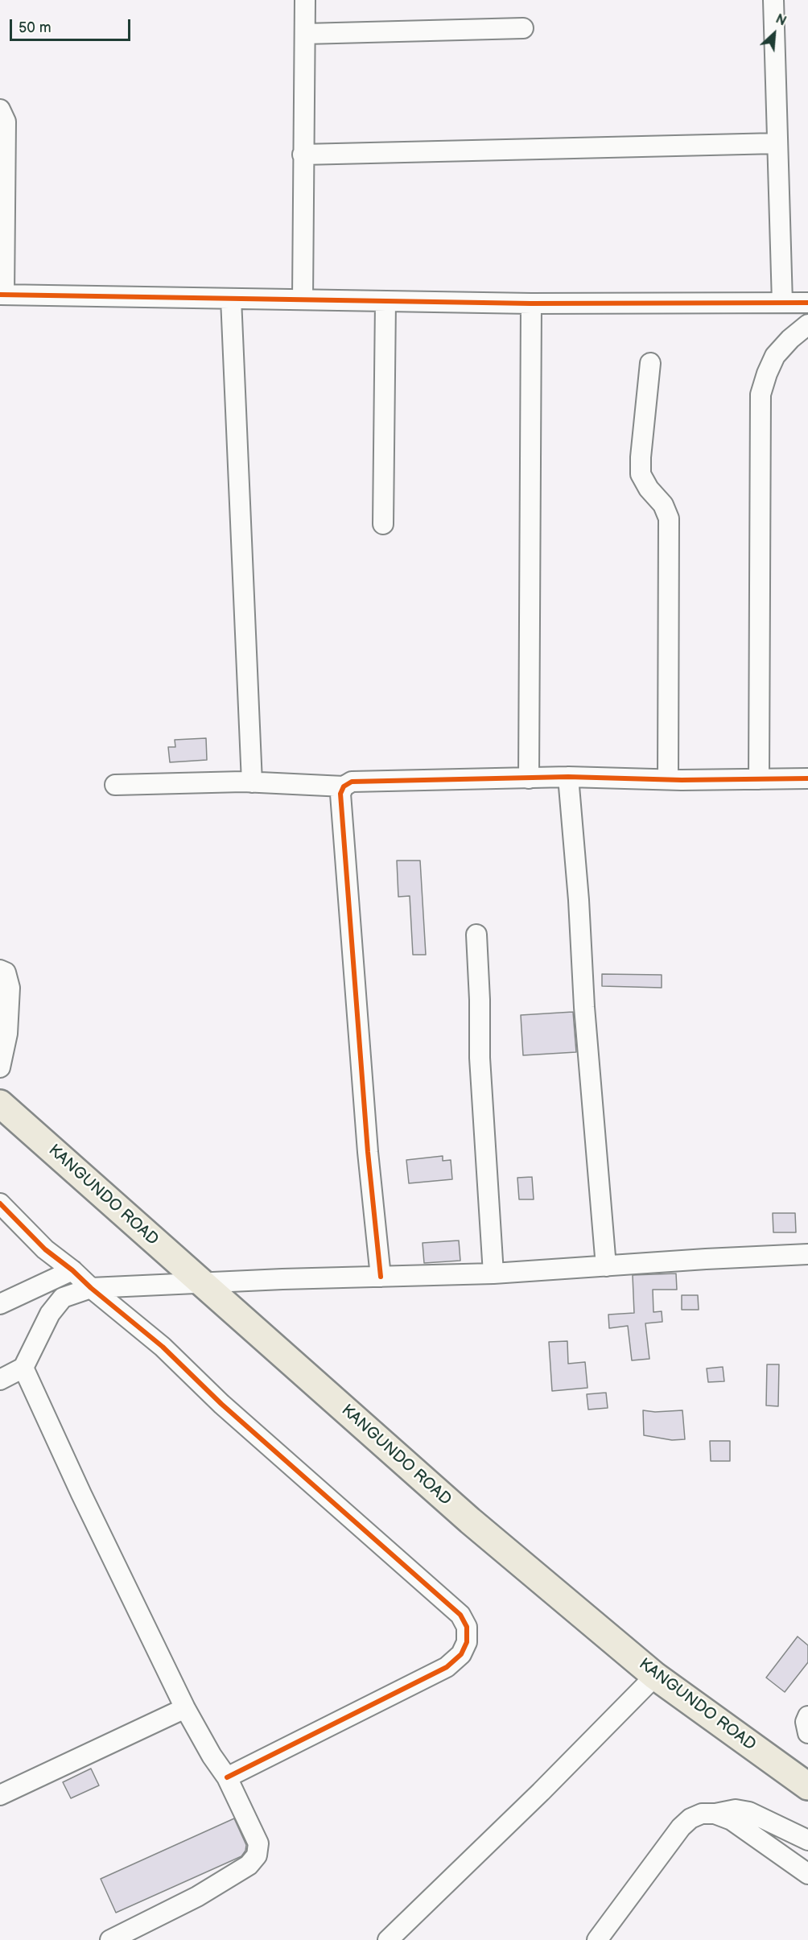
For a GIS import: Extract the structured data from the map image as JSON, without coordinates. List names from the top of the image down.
{
  "streets": {
    "highway": ["KANGUNDO ROAD"]
  },
  "scale_bar": "50 m",
  "north": "top right"
}
